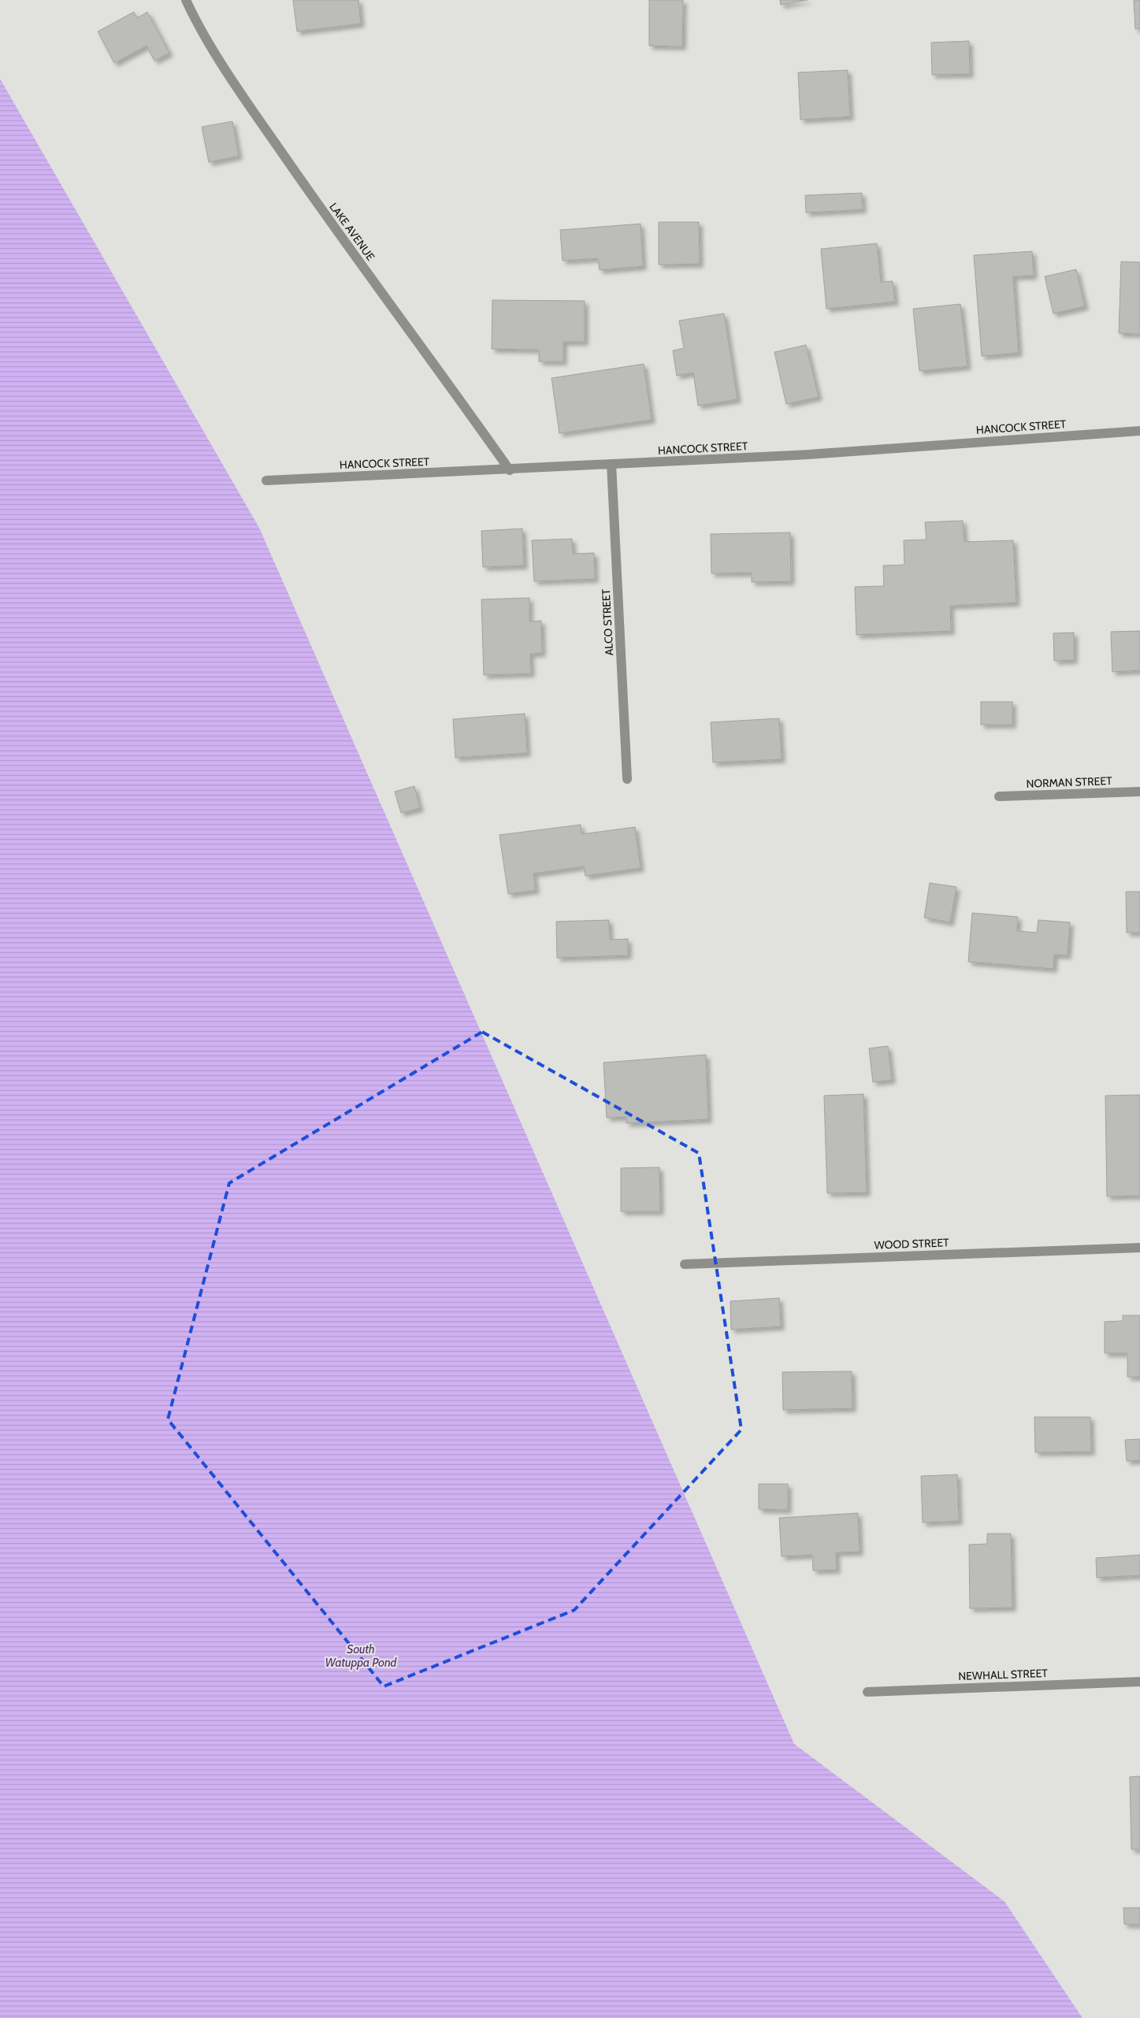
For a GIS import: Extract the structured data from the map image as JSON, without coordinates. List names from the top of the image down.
{
  "streets": {
    "street": [
      "LAKE AVENUE",
      "HANCOCK STREET",
      "ALCO STREET",
      "NORMAN STREET",
      "WOOD STREET",
      "NEWHALL STREET"
    ]
  },
  "crossings": [
    ["LAKE AVENUE", "HANCOCK STREET"],
    ["HANCOCK STREET", "ALCO STREET"]
  ],
  "water": ["South Watuppa Pond"]
}
